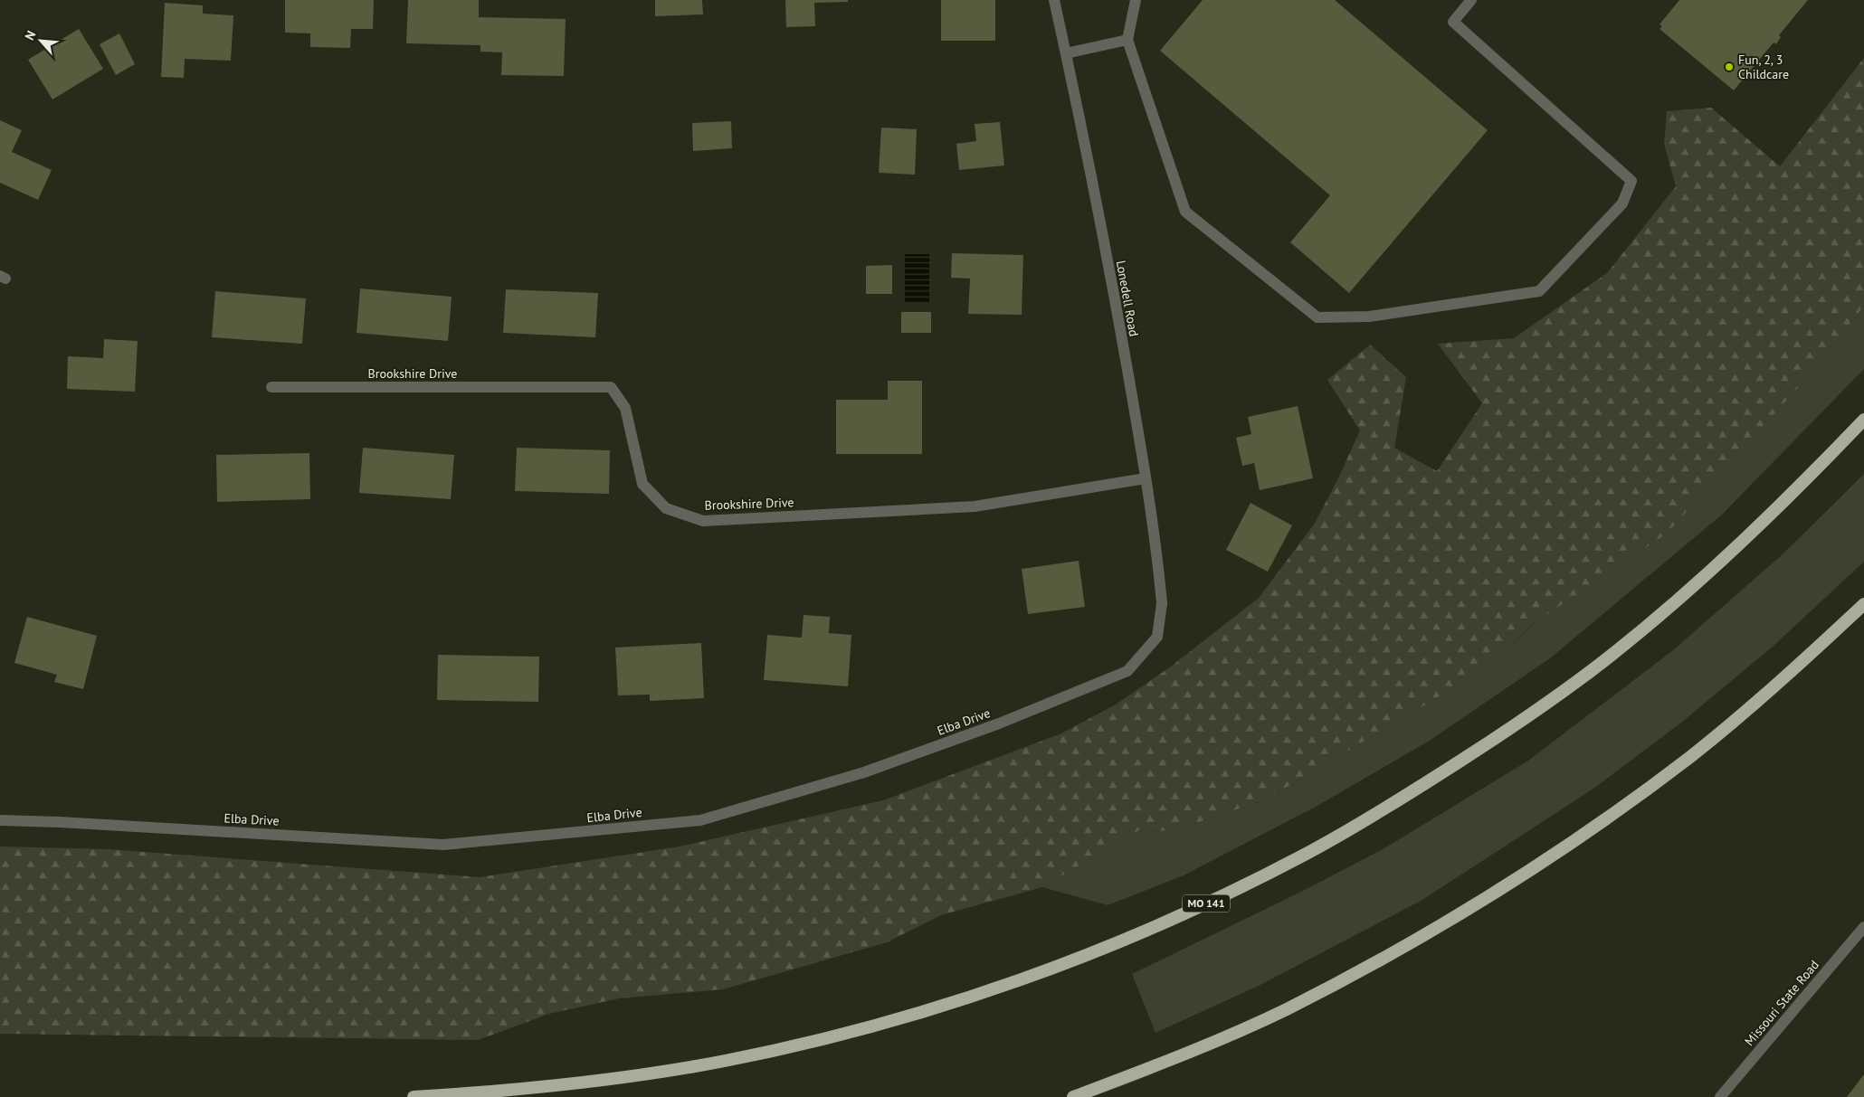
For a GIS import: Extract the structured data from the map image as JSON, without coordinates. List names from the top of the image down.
{
  "streets": {
    "highway": ["MO 141"],
    "street": [
      "Lonedell Road",
      "Brookshire Drive",
      "Elba Drive",
      "Missouri State Road"
    ]
  },
  "crossings": [
    ["Lonedell Road", "Brookshire Drive"],
    ["Lonedell Road", "Elba Drive"]
  ],
  "places": ["Fun, 2, 3 Childcare"],
  "north": "top left"
}
